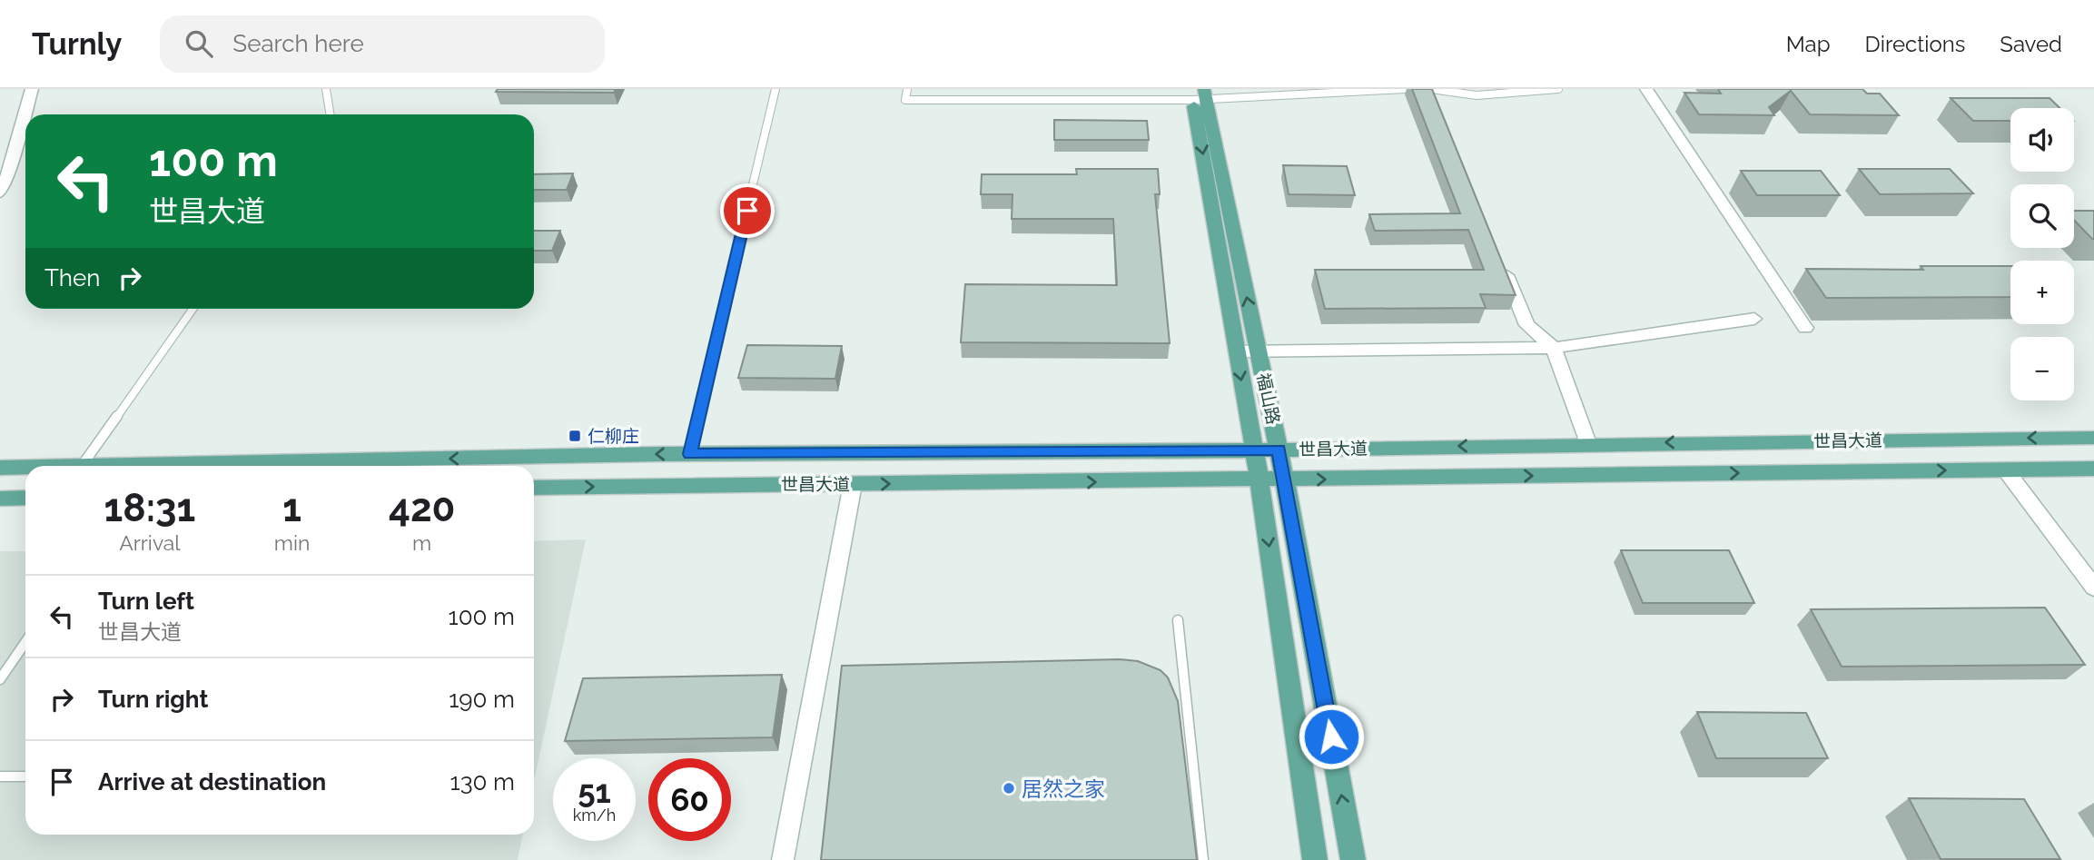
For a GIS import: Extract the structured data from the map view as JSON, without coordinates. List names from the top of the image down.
{
  "streets": {
    "main road": ["福山路", "世昌大道"]
  },
  "crossings": [
    ["福山路", "世昌大道"]
  ],
  "places": {
    "transit": ["仁柳庄"],
    "other": ["居然之家"]
  },
  "page": {
    "header": "Turnly",
    "search": "Search here",
    "nav": ["Map", "Directions", "Saved"],
    "map_buttons": ["+", "−"],
    "turn": ["100 m", "世昌大道"],
    "then": "Then",
    "eta": [
      "18:31",
      "Arrival",
      "1",
      "min",
      "420",
      "m"
    ],
    "list": [
      {
        "name": "Turn left",
        "note": "世昌大道",
        "value": "100 m"
      },
      {
        "name": "Turn right",
        "value": "190 m"
      },
      {
        "name": "Arrive at destination",
        "value": "130 m"
      }
    ],
    "speed": "51 km/h",
    "limit": "60"
  }
}
